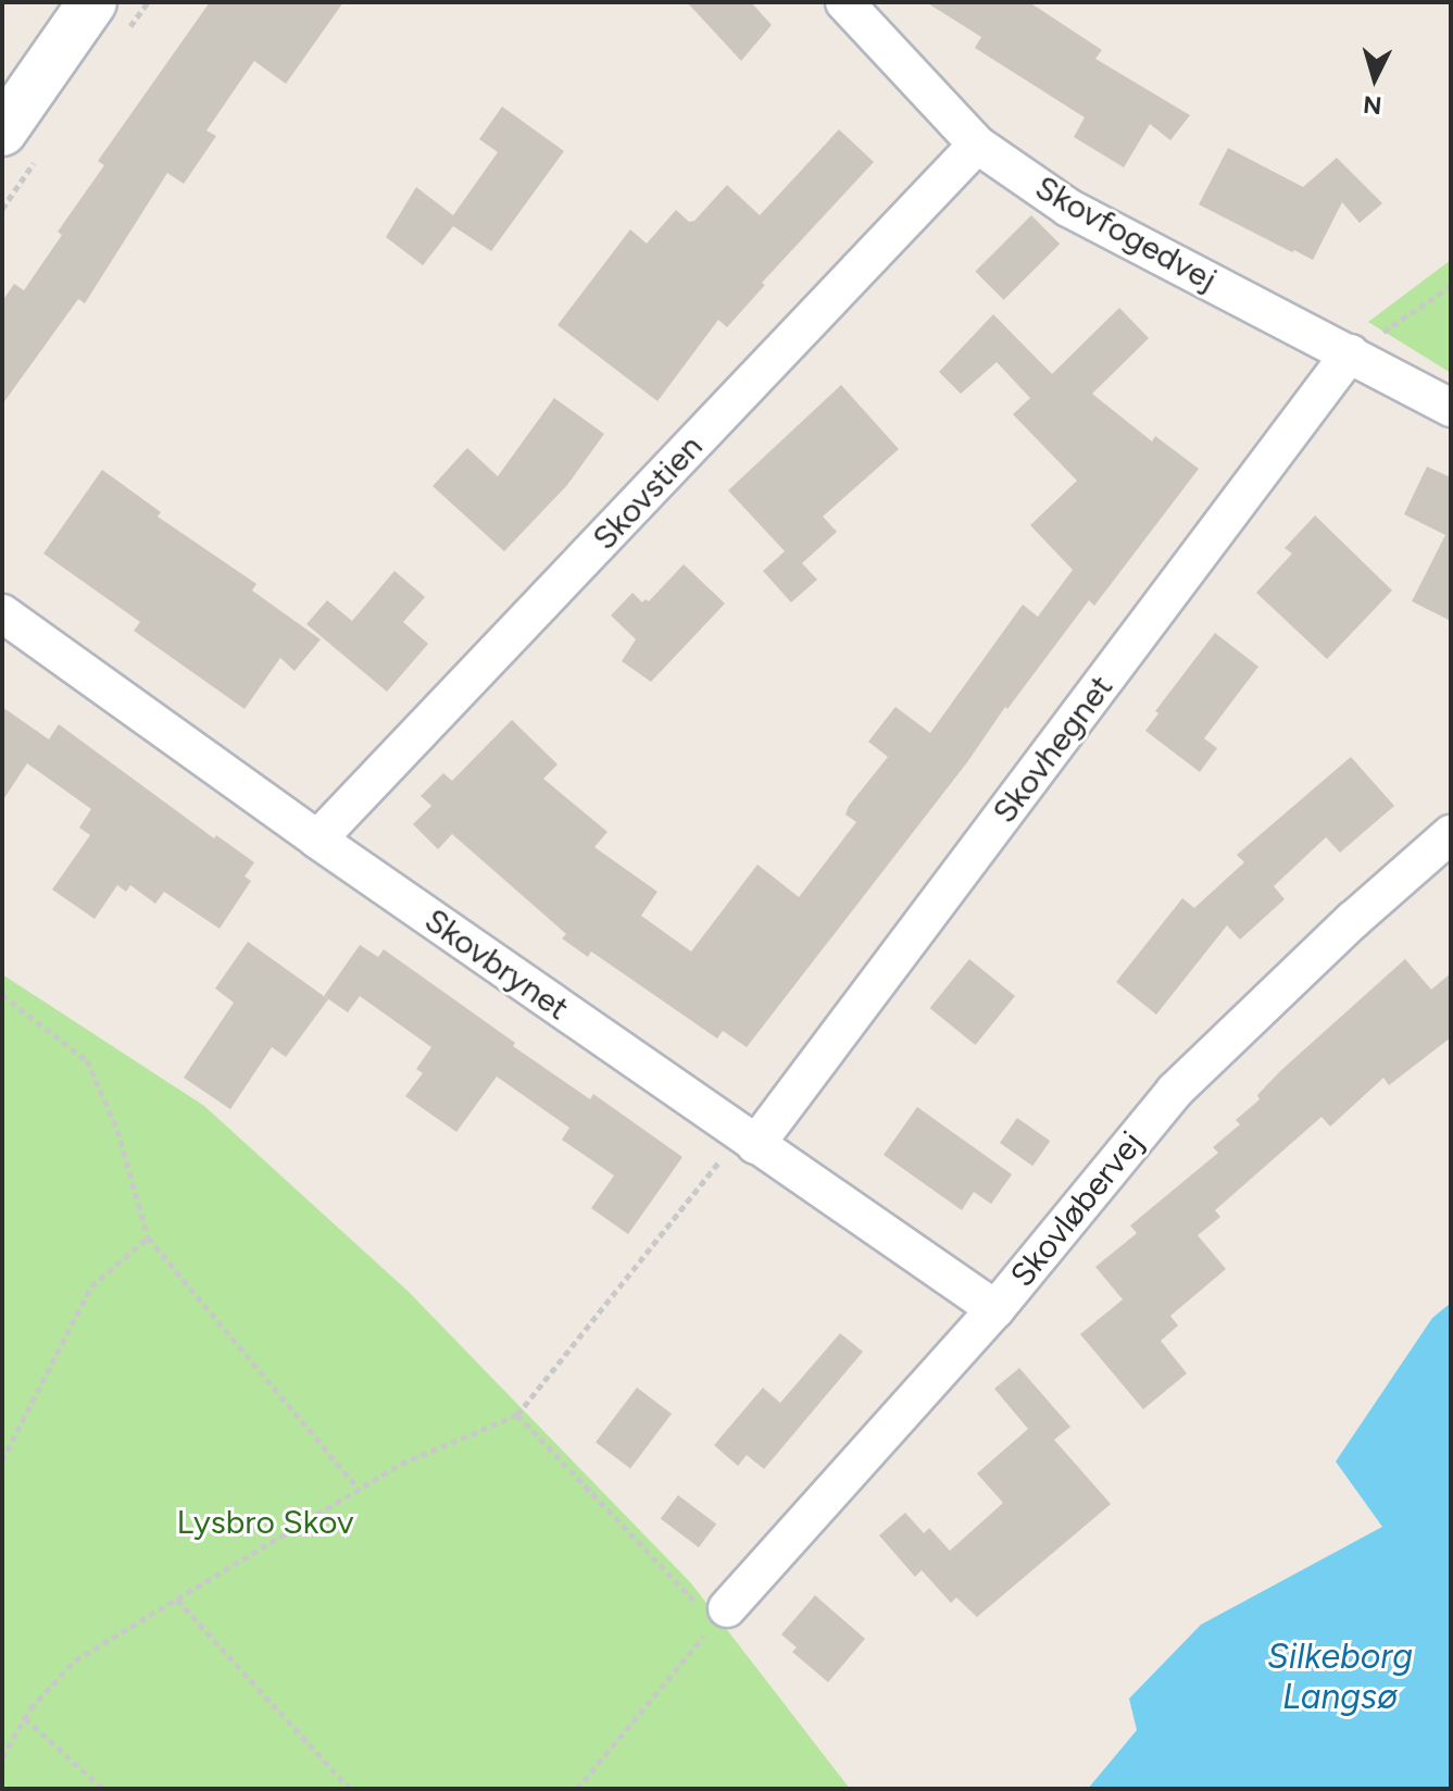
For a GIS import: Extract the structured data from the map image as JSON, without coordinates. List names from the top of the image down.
{
  "streets": {
    "street": [
      "Skovfogedvej",
      "Skovstien",
      "Skovhegnet",
      "Skovbrynet",
      "Skovløbervej"
    ]
  },
  "crossings": [
    ["Skovfogedvej", "Skovstien"],
    ["Skovfogedvej", "Skovhegnet"],
    ["Skovstien", "Skovbrynet"],
    ["Skovhegnet", "Skovbrynet"],
    ["Skovbrynet", "Skovløbervej"]
  ],
  "water": ["Silkeborg Langsø"],
  "parks": ["Lysbro Skov"],
  "north": "bottom"
}
